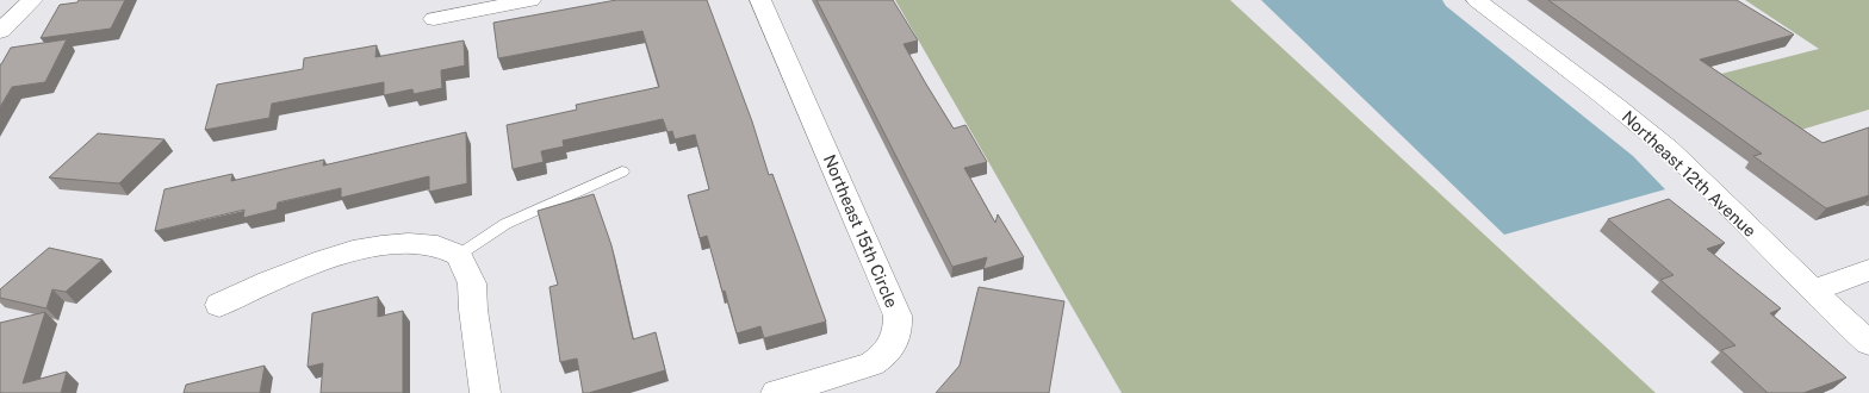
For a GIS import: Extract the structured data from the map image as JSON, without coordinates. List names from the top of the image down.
{
  "streets": {
    "street": ["Northeast 12th Avenue", "Northeast 15th Circle"]
  }
}
